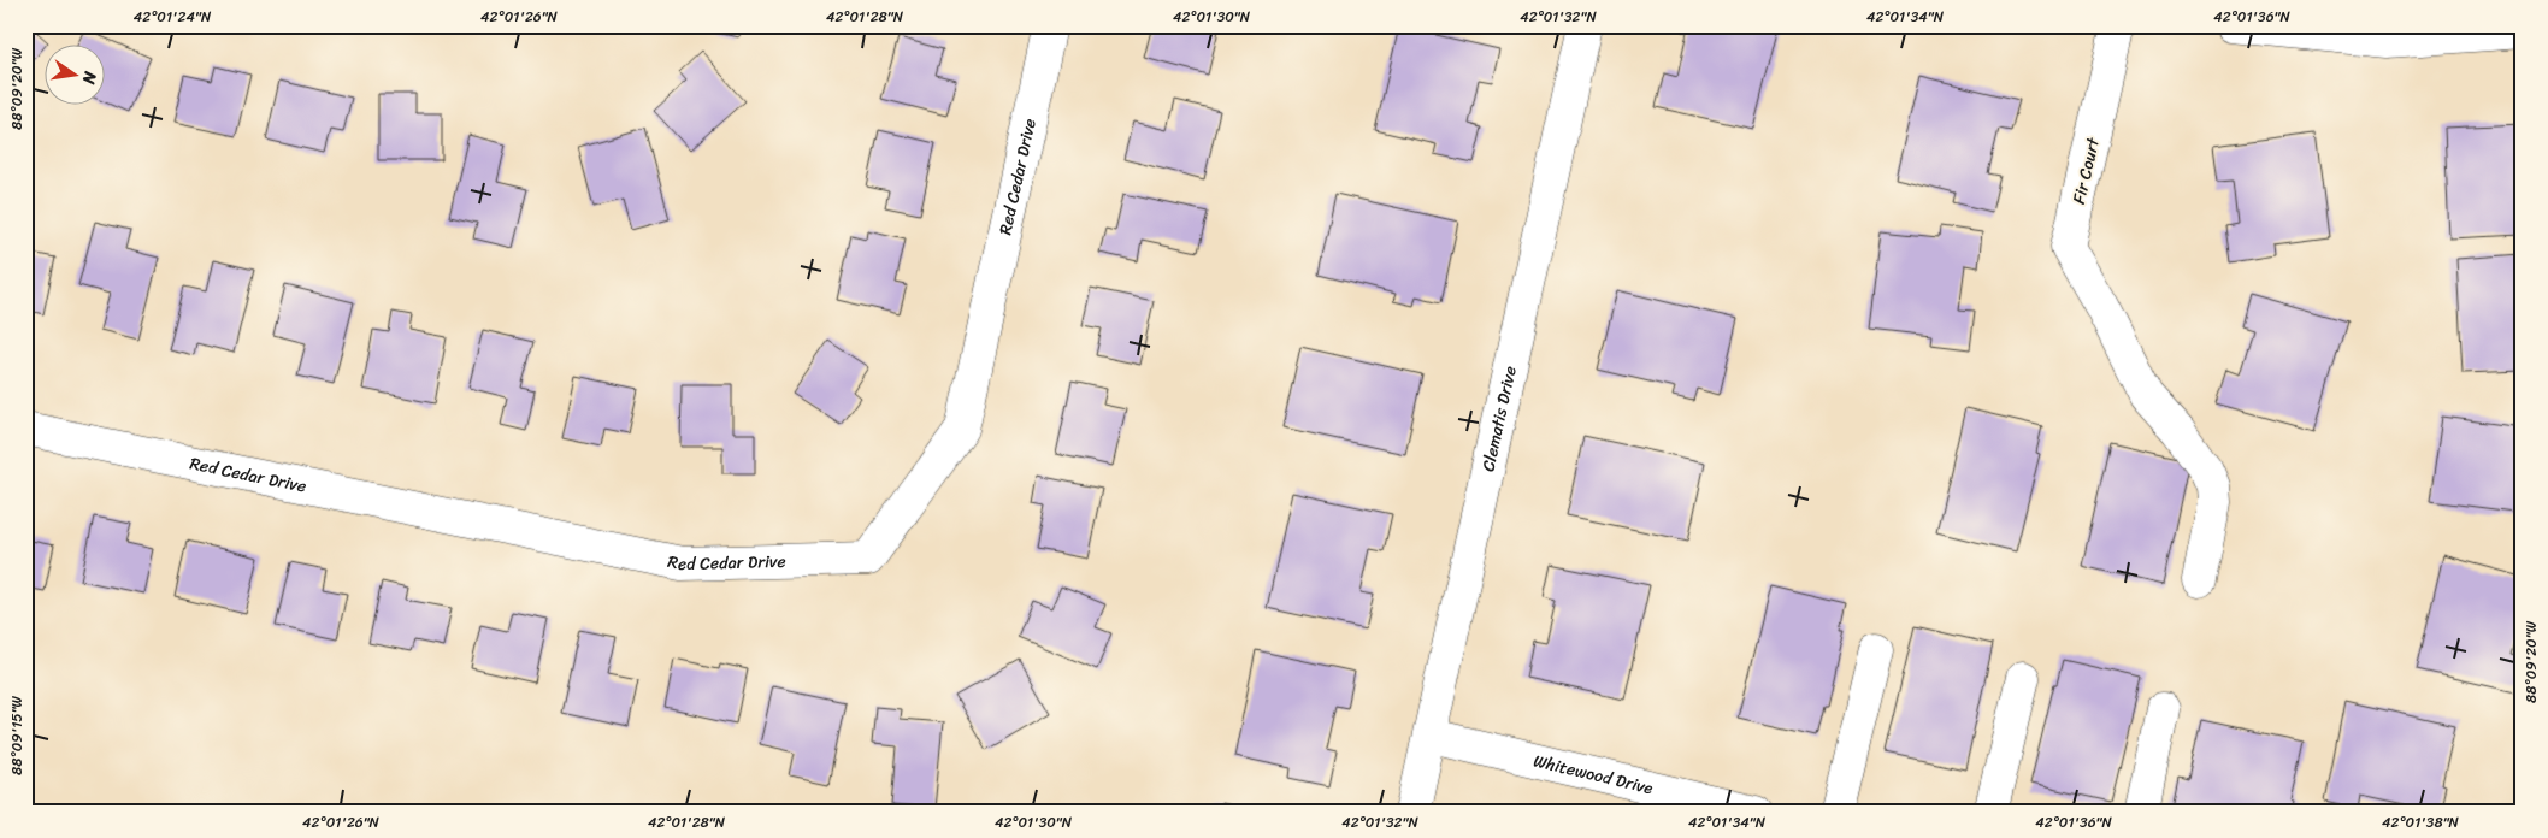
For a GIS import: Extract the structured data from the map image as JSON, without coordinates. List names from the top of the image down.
{
  "streets": {
    "street": [
      "Fir Court",
      "Red Cedar Drive",
      "Clematis Drive",
      "Whitewood Drive"
    ]
  },
  "crossings": [
    ["Clematis Drive", "Whitewood Drive"]
  ],
  "north": "right",
  "coordinates": [
    "42°01'24\"N",
    "42°01'26\"N",
    "42°01'28\"N",
    "42°01'30\"N",
    "42°01'32\"N",
    "42°01'34\"N",
    "42°01'36\"N",
    "88°09'20\"W",
    "88°09'15\"W",
    "42°01'38\"N"
  ]
}
